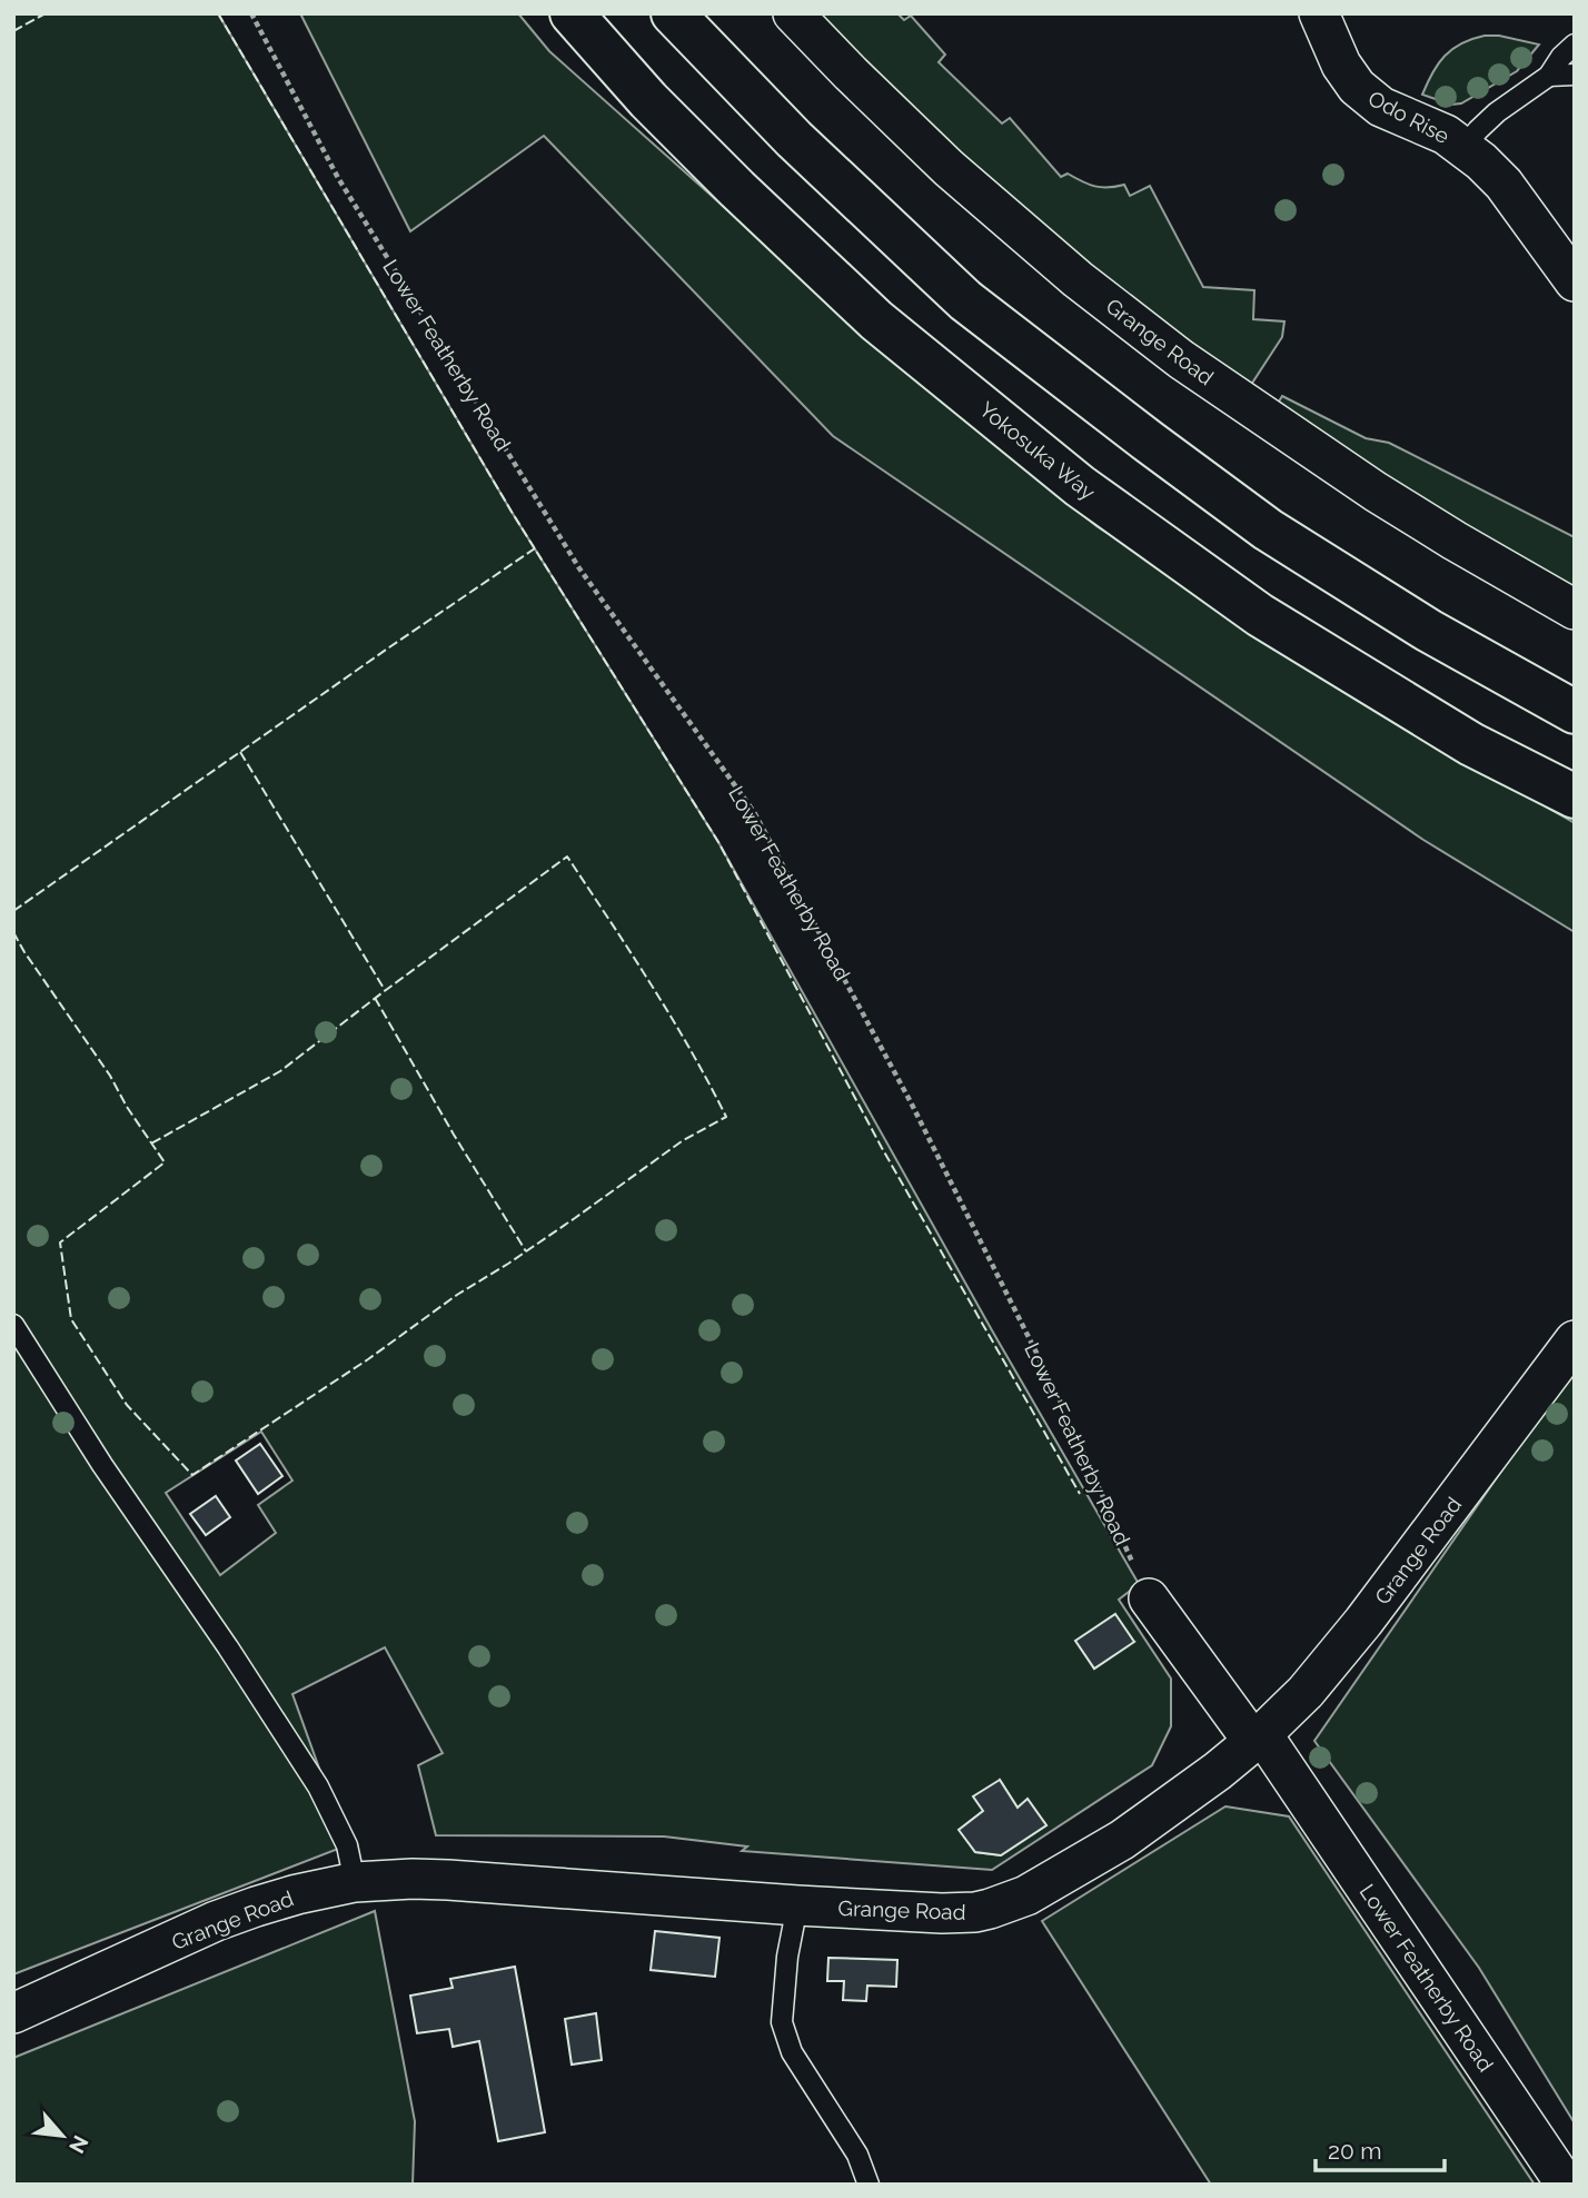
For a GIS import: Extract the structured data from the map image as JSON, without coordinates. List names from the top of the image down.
{
  "streets": {
    "main road": ["Yokosuka Way"],
    "street": ["Odo Rise", "Grange Road", "Lower Featherby Road"]
  },
  "crossings": [
    ["Grange Road", "Lower Featherby Road"]
  ],
  "scale_bar": "20 m",
  "north": "bottom right"
}
